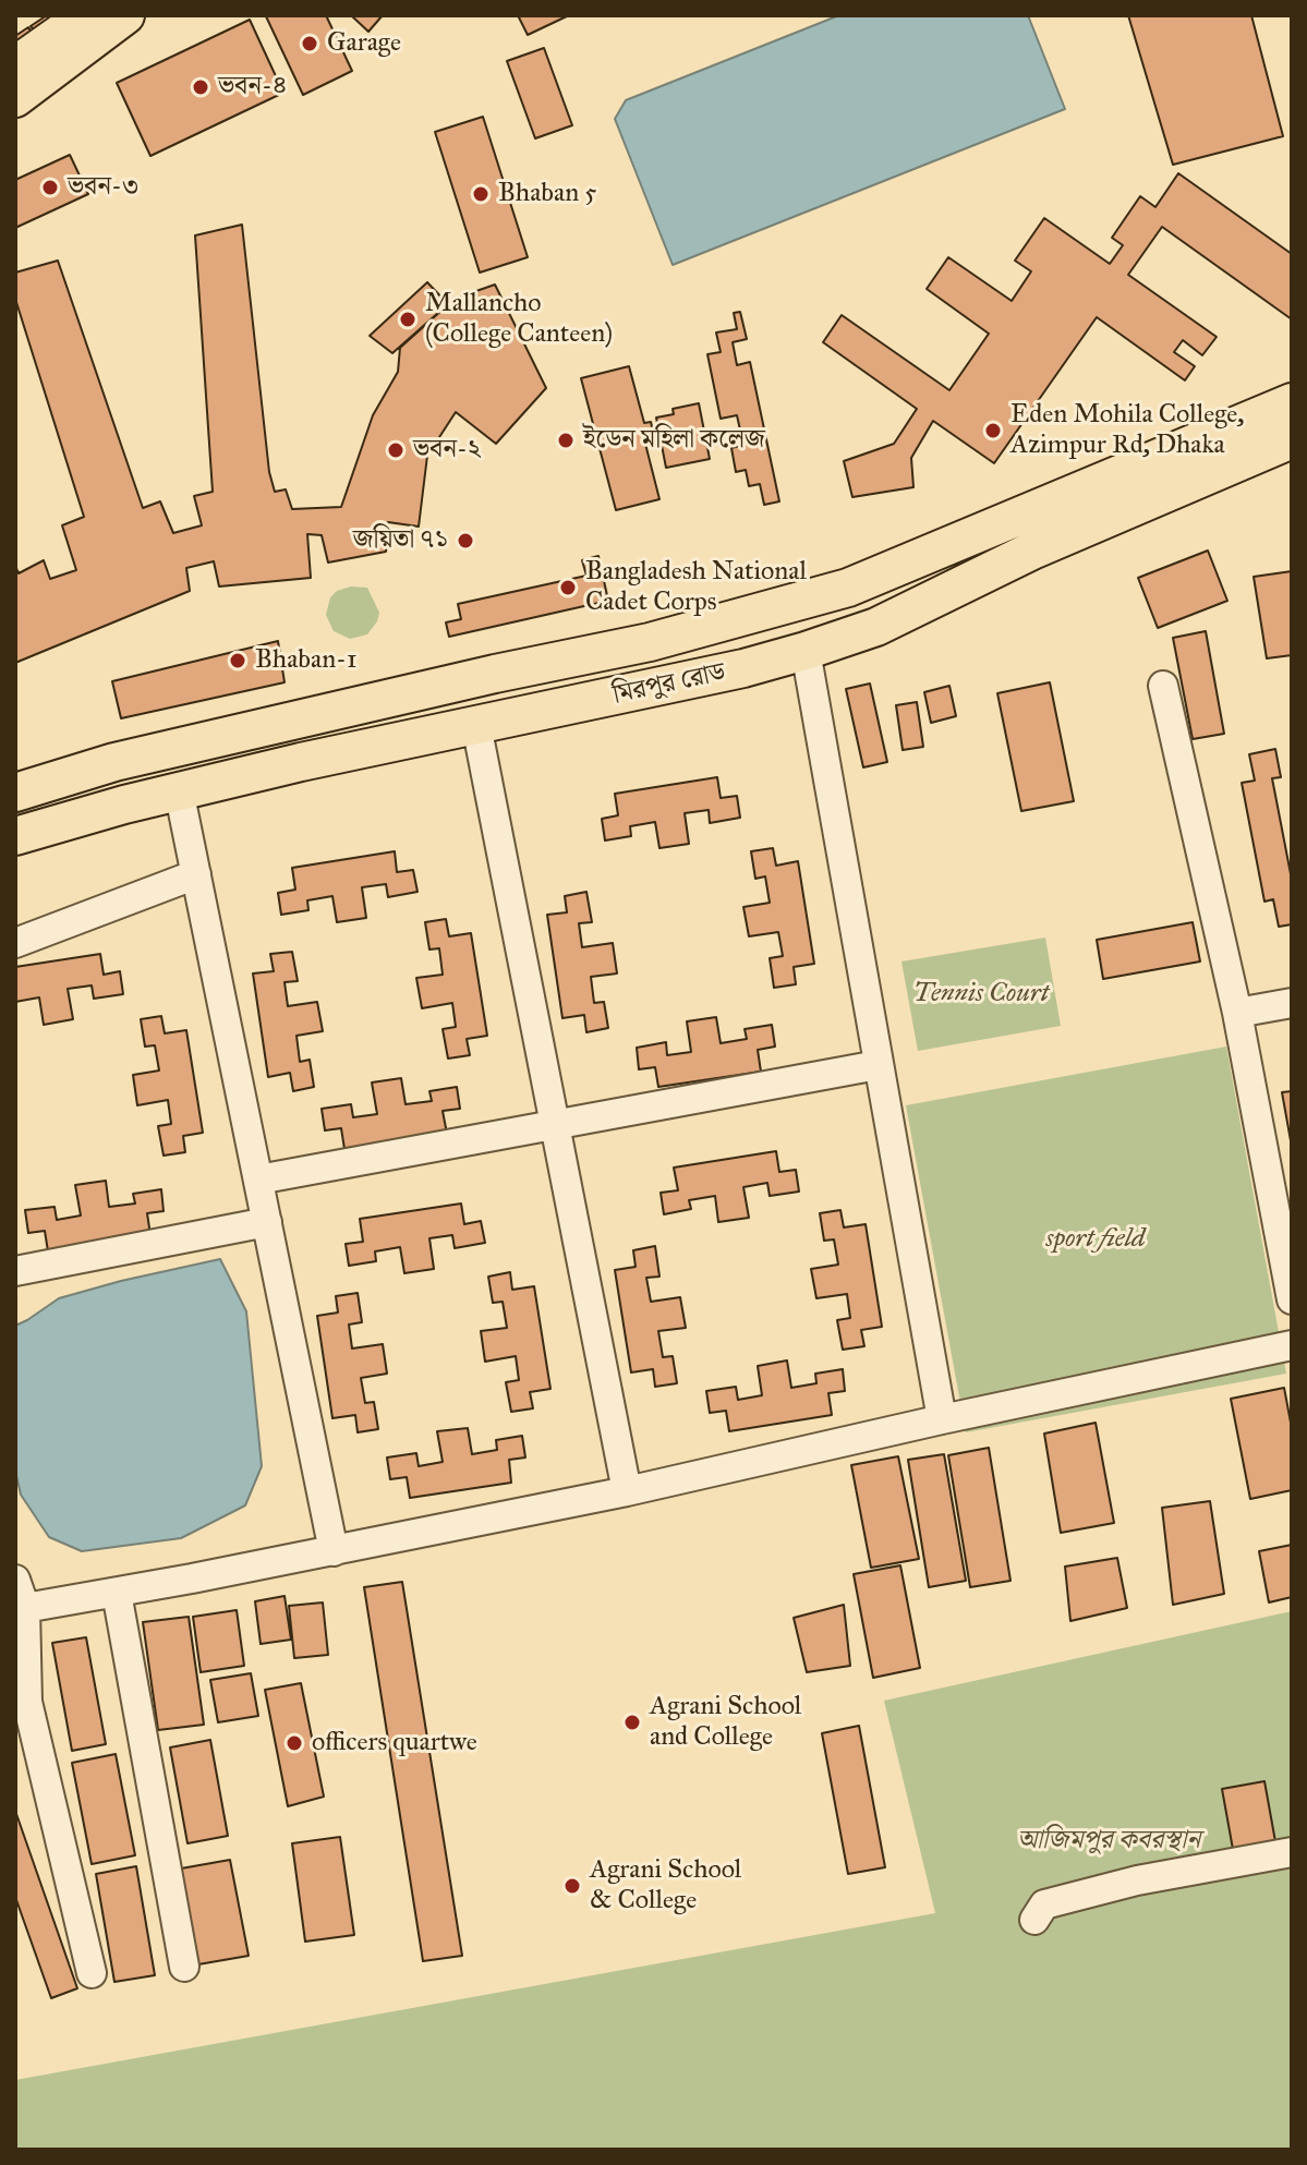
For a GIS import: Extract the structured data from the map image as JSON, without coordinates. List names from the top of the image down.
{
  "streets": {
    "main road": ["মিরপুর রোড"]
  },
  "parks": ["Tennis Court", "sport field", "আজিমপুর কবরস্থান"],
  "places": [
    "Garage",
    "ভবন-৪",
    "ভবন-৩",
    "Bhaban 5",
    "Mallancho (College Canteen)",
    "Eden Mohila College, Azimpur Rd, Dhaka",
    "ইডেন মহিলা কলেজ",
    "ভবন-২",
    "জয়িতা ৭১",
    "Bangladesh National Cadet Corps",
    "Bhaban-1",
    "Agrani School and College",
    "officers quartwe",
    "Agrani School & College"
  ]
}
